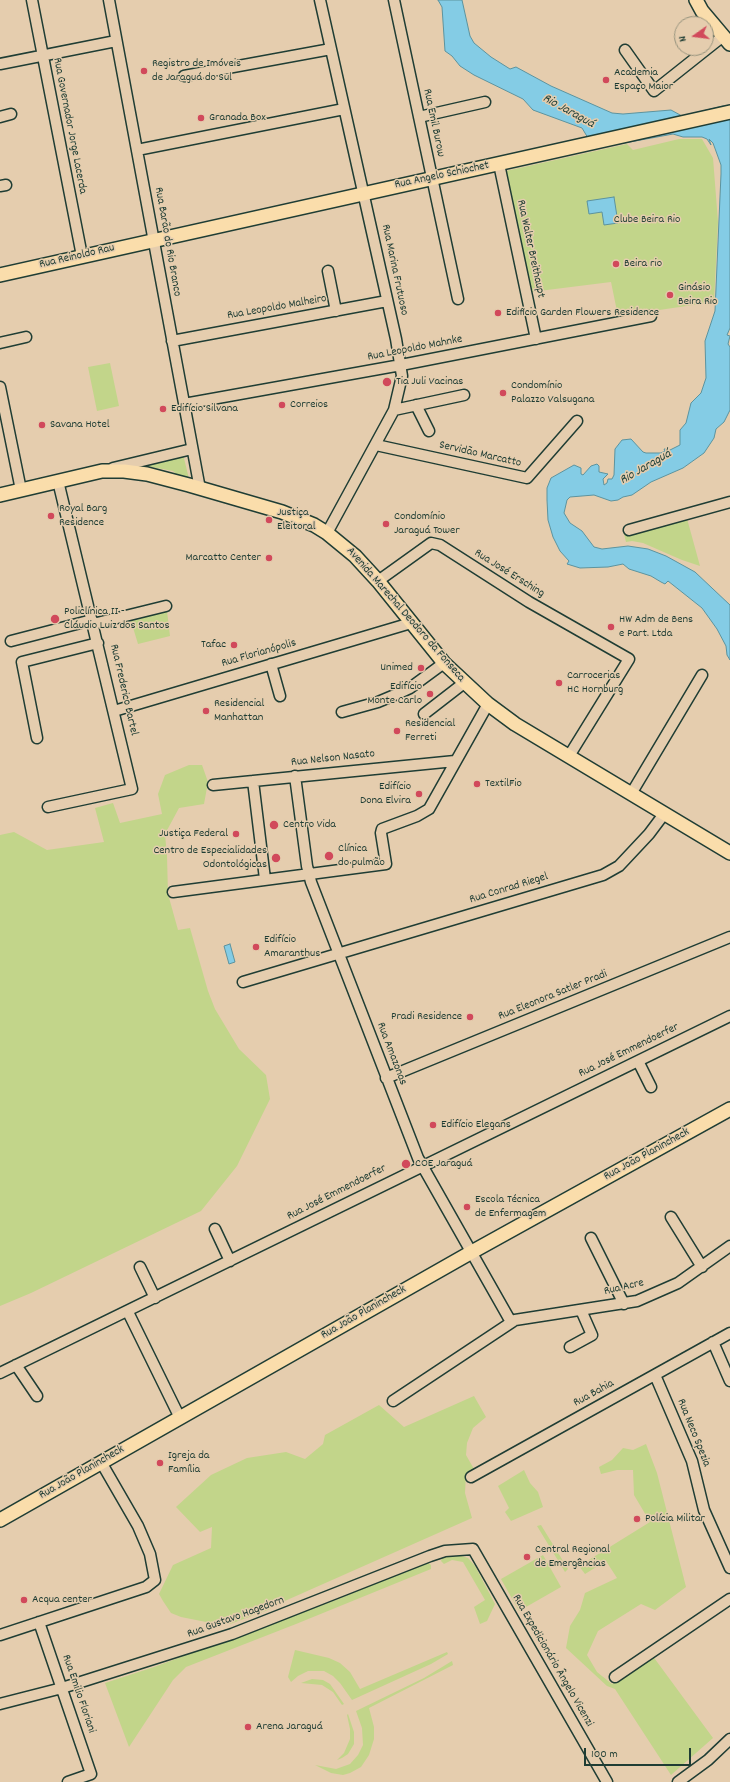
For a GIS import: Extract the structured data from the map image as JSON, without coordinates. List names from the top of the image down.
{
  "streets": {
    "main road": [
      "Rua Angelo Schiochet",
      "Rua Reinoldo Rau",
      "Avenida Marechal Deodoro da Fonseca",
      "Rua João Planincheck"
    ],
    "street": [
      "Rua Emil Burow",
      "Rua Governador Jorge Lacerda",
      "Rua Barão do Rio Branco",
      "Rua Walter Breithaupt",
      "Rua Marina Frutuoso",
      "Rua Leopoldo Malheiro",
      "Rua Leopoldo Mahnke",
      "Servidão Marcatto",
      "Rua José Ersching",
      "Rua Florianópolis",
      "Rua Frederico Bartel",
      "Rua Nelson Nasato",
      "Rua Conrad Riegel",
      "Rua Eleonora Satler Pradi",
      "Rua José Emmendoerfer",
      "Rua Amazonas",
      "Rua Acre",
      "Rua Bahia",
      "Rua Neco Spezia",
      "Rua Gustavo Hagedorn",
      "Rua Expedicionário Ângelo Vicenzi",
      "Rua Emilio Floriani"
    ]
  },
  "crossings": [
    ["Rua Emil Burow", "Rua Angelo Schiochet"],
    ["Rua Governador Jorge Lacerda", "Rua Reinoldo Rau"],
    ["Rua Angelo Schiochet", "Rua Barão do Rio Branco"],
    ["Rua Angelo Schiochet", "Rua Walter Breithaupt"],
    ["Rua Angelo Schiochet", "Rua Reinoldo Rau"],
    ["Rua Angelo Schiochet", "Rua Marina Frutuoso"],
    ["Rua Barão do Rio Branco", "Rua Reinoldo Rau"],
    ["Rua Barão do Rio Branco", "Rua Leopoldo Malheiro"],
    ["Rua Barão do Rio Branco", "Rua Leopoldo Mahnke"],
    ["Rua Barão do Rio Branco", "Avenida Marechal Deodoro da Fonseca"],
    ["Rua Walter Breithaupt", "Rua Leopoldo Mahnke"],
    ["Rua Marina Frutuoso", "Rua Leopoldo Malheiro"],
    ["Rua Marina Frutuoso", "Rua Leopoldo Mahnke"],
    ["Rua Marina Frutuoso", "Servidão Marcatto"],
    ["Rua Marina Frutuoso", "Avenida Marechal Deodoro da Fonseca"],
    ["Rua José Ersching", "Avenida Marechal Deodoro da Fonseca"],
    ["Avenida Marechal Deodoro da Fonseca", "Rua Florianópolis"],
    ["Avenida Marechal Deodoro da Fonseca", "Rua Frederico Bartel"],
    ["Avenida Marechal Deodoro da Fonseca", "Rua Conrad Riegel"],
    ["Rua Florianópolis", "Rua Frederico Bartel"],
    ["Rua Nelson Nasato", "Rua Amazonas"],
    ["Rua Conrad Riegel", "Rua Amazonas"],
    ["Rua Eleonora Satler Pradi", "Rua Amazonas"],
    ["Rua José Emmendoerfer", "Rua Amazonas"],
    ["Rua Amazonas", "Rua João Planincheck"],
    ["Rua Amazonas", "Rua Acre"],
    ["Rua Bahia", "Rua Neco Spezia"],
    ["Rua Gustavo Hagedorn", "Rua Expedicionário Ângelo Vicenzi"],
    ["Rua Gustavo Hagedorn", "Rua Emilio Floriani"]
  ],
  "water": ["Rio Jaraguá"],
  "parks": ["Clube Beira Rio"],
  "places": [
    "Registro de Imóveis de Jaraguá do Sul",
    "Academia Espaço Maior",
    "Granada Box",
    "Beira rio",
    "Ginásio Beira Rio",
    "Edificio Garden Flowers Residence",
    "Tia Juli Vacinas",
    "Condomínio Palazzo Valsugana",
    "Correios",
    "Edifício Silvana",
    "Savana Hotel",
    "Royal Barg Residence",
    "Justiça Eleitoral",
    "Condomínio Jaraguá Tower",
    "Marcatto Center",
    "Policlínica II - Cláudio Luiz dos Santos",
    "HW Adm de Bens e Part. Ltda",
    "Tafac",
    "Unimed",
    "Carrocerias HC Hornburg",
    "Edifício Monte Carlo",
    "Residencial Manhattan",
    "Residencial Ferreti",
    "TextilFio",
    "Edifício Dona Elvira",
    "Centro Vida",
    "Justiça Federal",
    "Clínica do pulmão",
    "Centro de Especialidades Odontológicas",
    "Edifício Amaranthus",
    "Pradi Residence",
    "Edifício Elegans",
    "COE Jaraguá",
    "Escola Técnica de Enfermagem",
    "Igreja da Família",
    "Polícia Militar",
    "Central Regional de Emergências",
    "Acqua center",
    "Arena Jaraguá"
  ],
  "scale_bar": "100 m",
  "north": "left"
}
